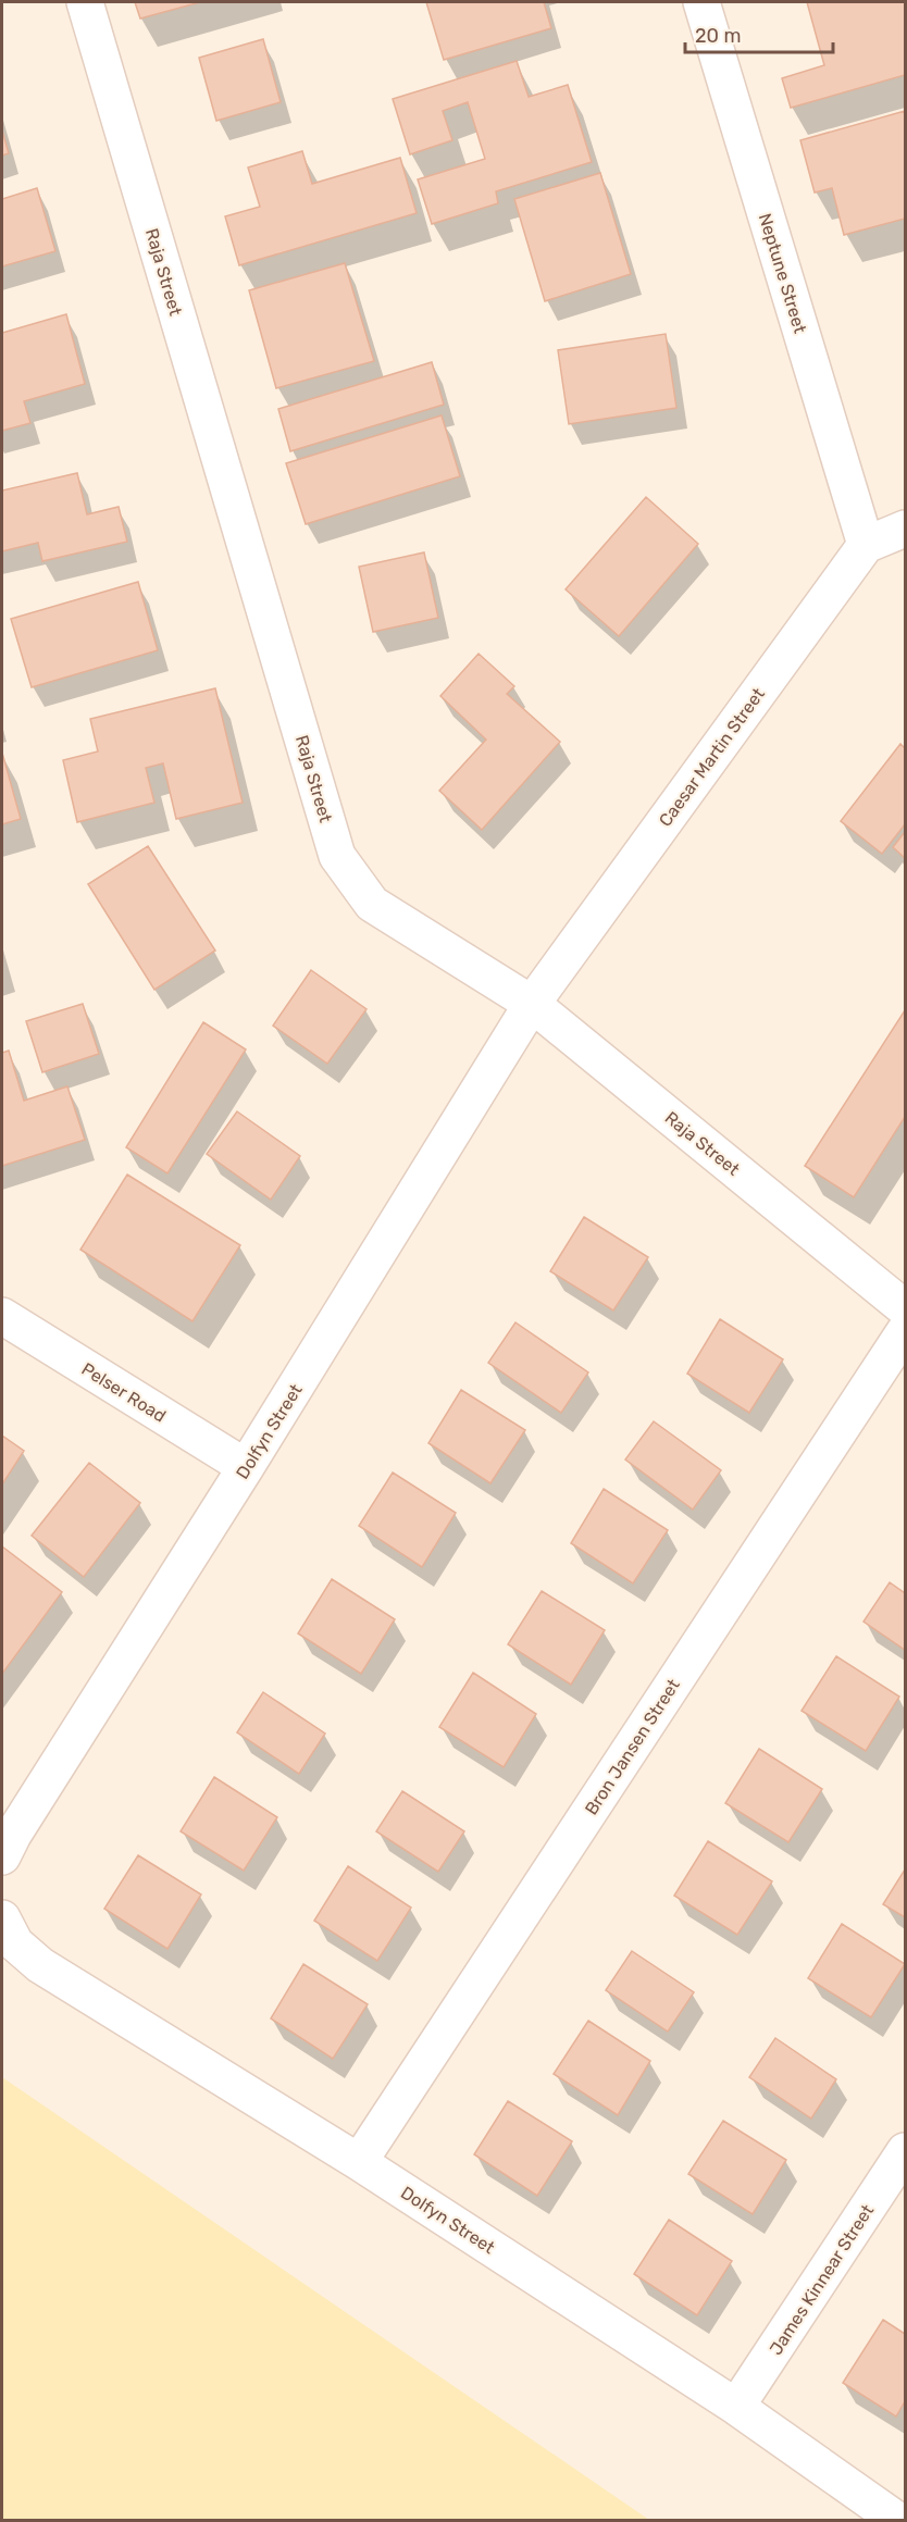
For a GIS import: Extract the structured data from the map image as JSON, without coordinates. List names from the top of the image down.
{
  "streets": {
    "street": [
      "Raja Street",
      "Neptune Street",
      "Caesar Martin Street",
      "Pelser Road",
      "Dolfyn Street",
      "Bron Jansen Street",
      "James Kinnear Street"
    ]
  },
  "crossings": [
    ["Raja Street", "Caesar Martin Street"],
    ["Raja Street", "Dolfyn Street"],
    ["Neptune Street", "Caesar Martin Street"],
    ["Caesar Martin Street", "Dolfyn Street"],
    ["Pelser Road", "Dolfyn Street"],
    ["Dolfyn Street", "Bron Jansen Street"],
    ["Dolfyn Street", "James Kinnear Street"]
  ],
  "scale_bar": "20 m"
}
